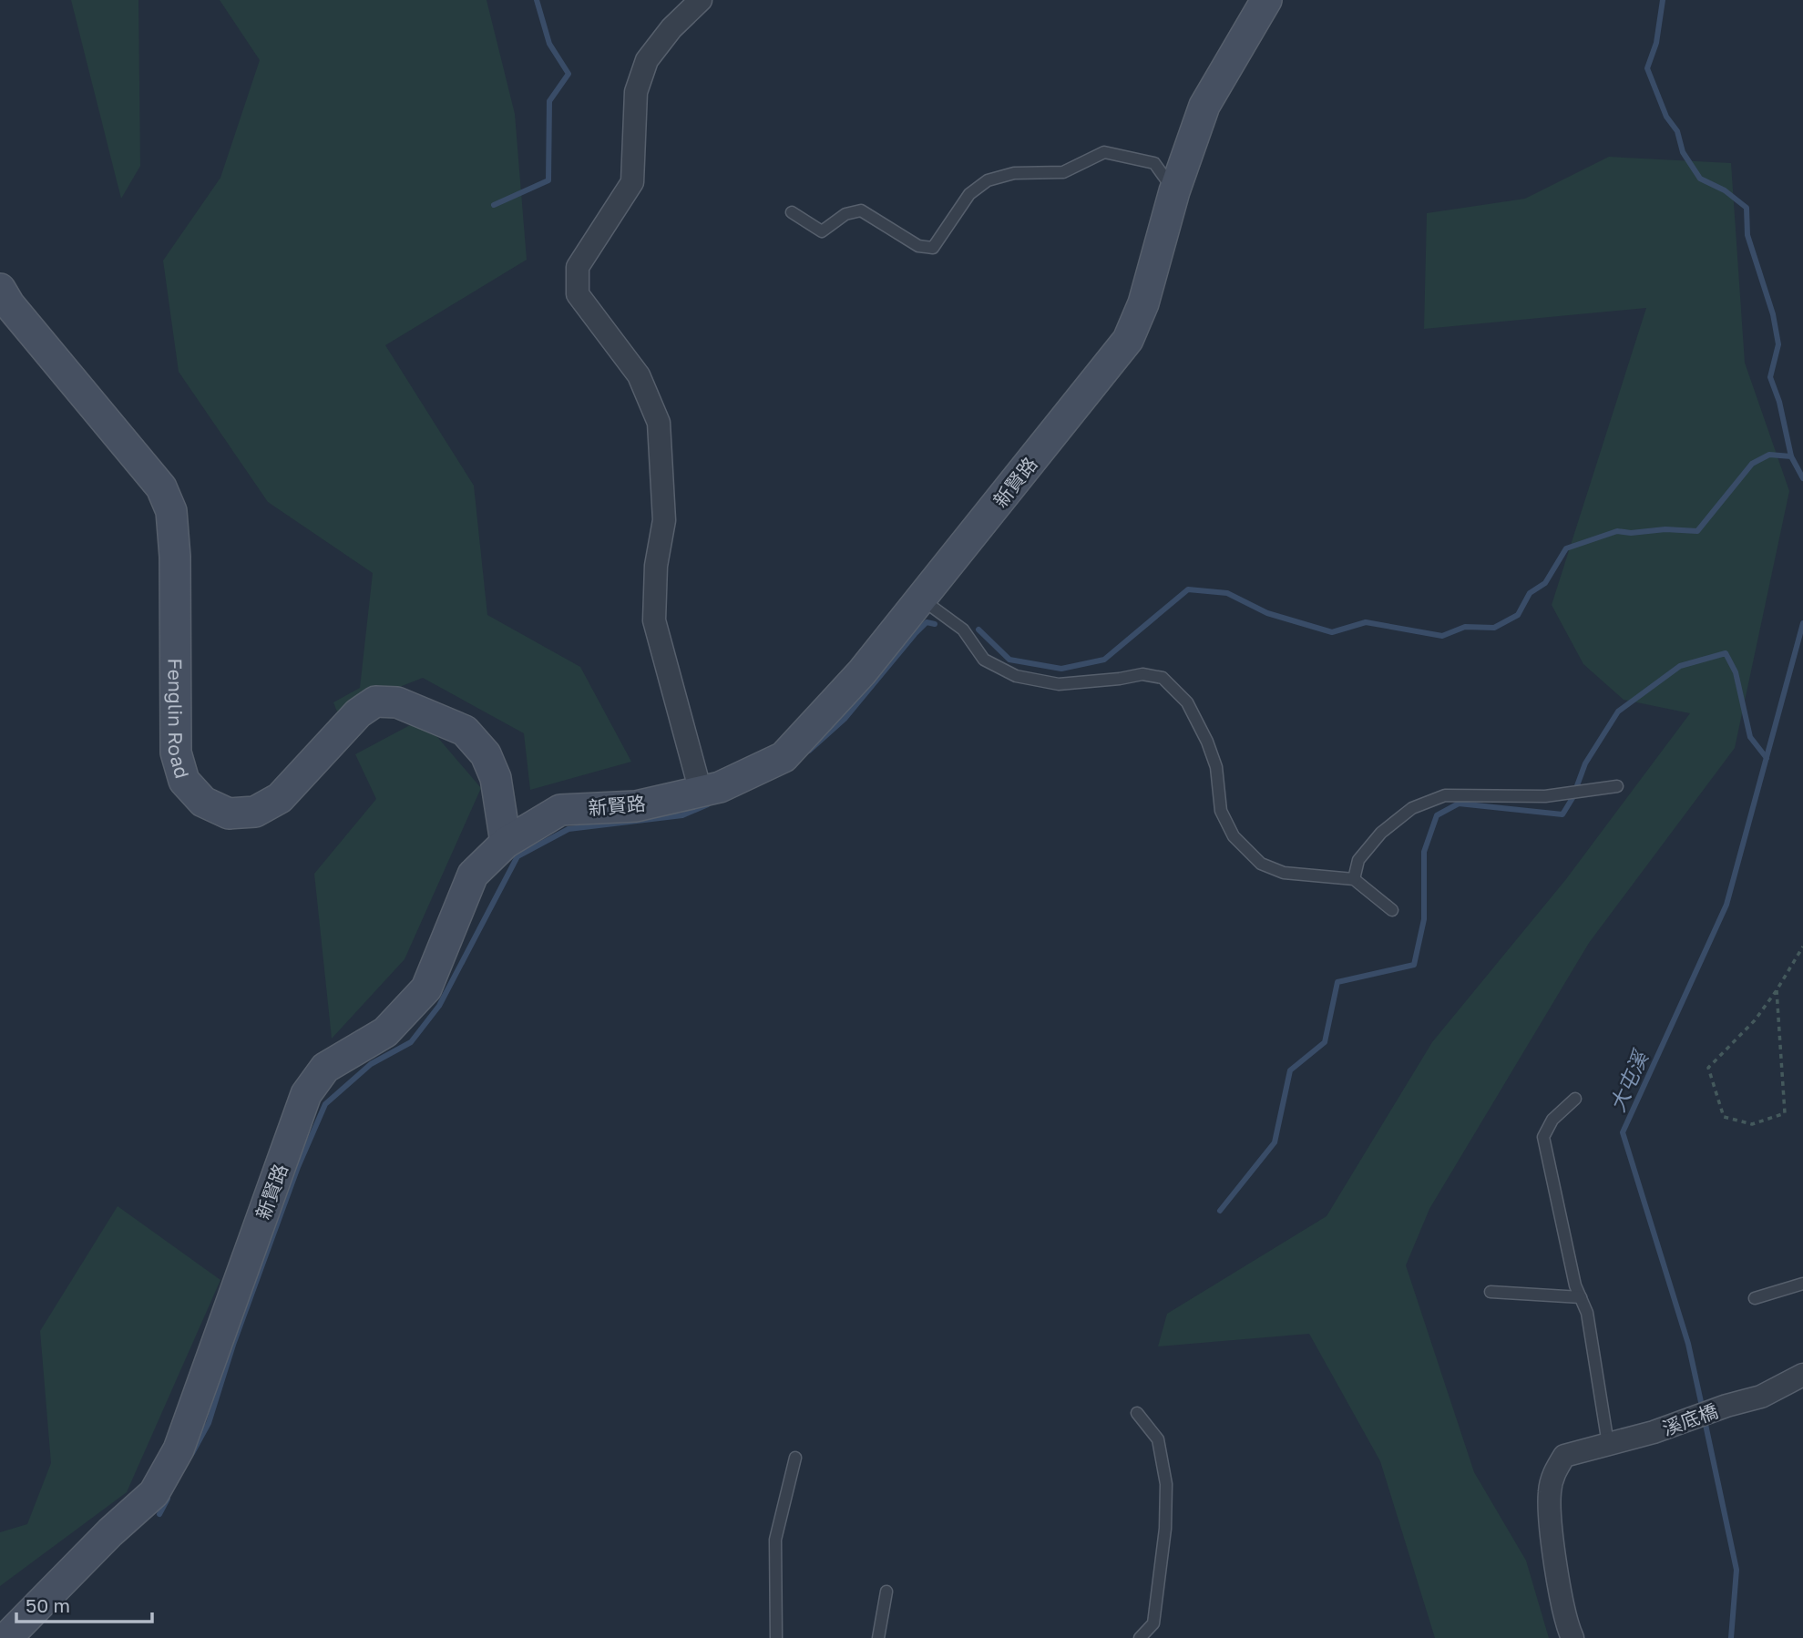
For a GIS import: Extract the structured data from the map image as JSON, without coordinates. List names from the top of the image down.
{
  "streets": {
    "street": ["新賢路", "Fenglin Road", "溪底橋"]
  },
  "crossings": [
    ["新賢路", "Fenglin Road"]
  ],
  "water": ["大屯溪"],
  "scale_bar": "50 m"
}
